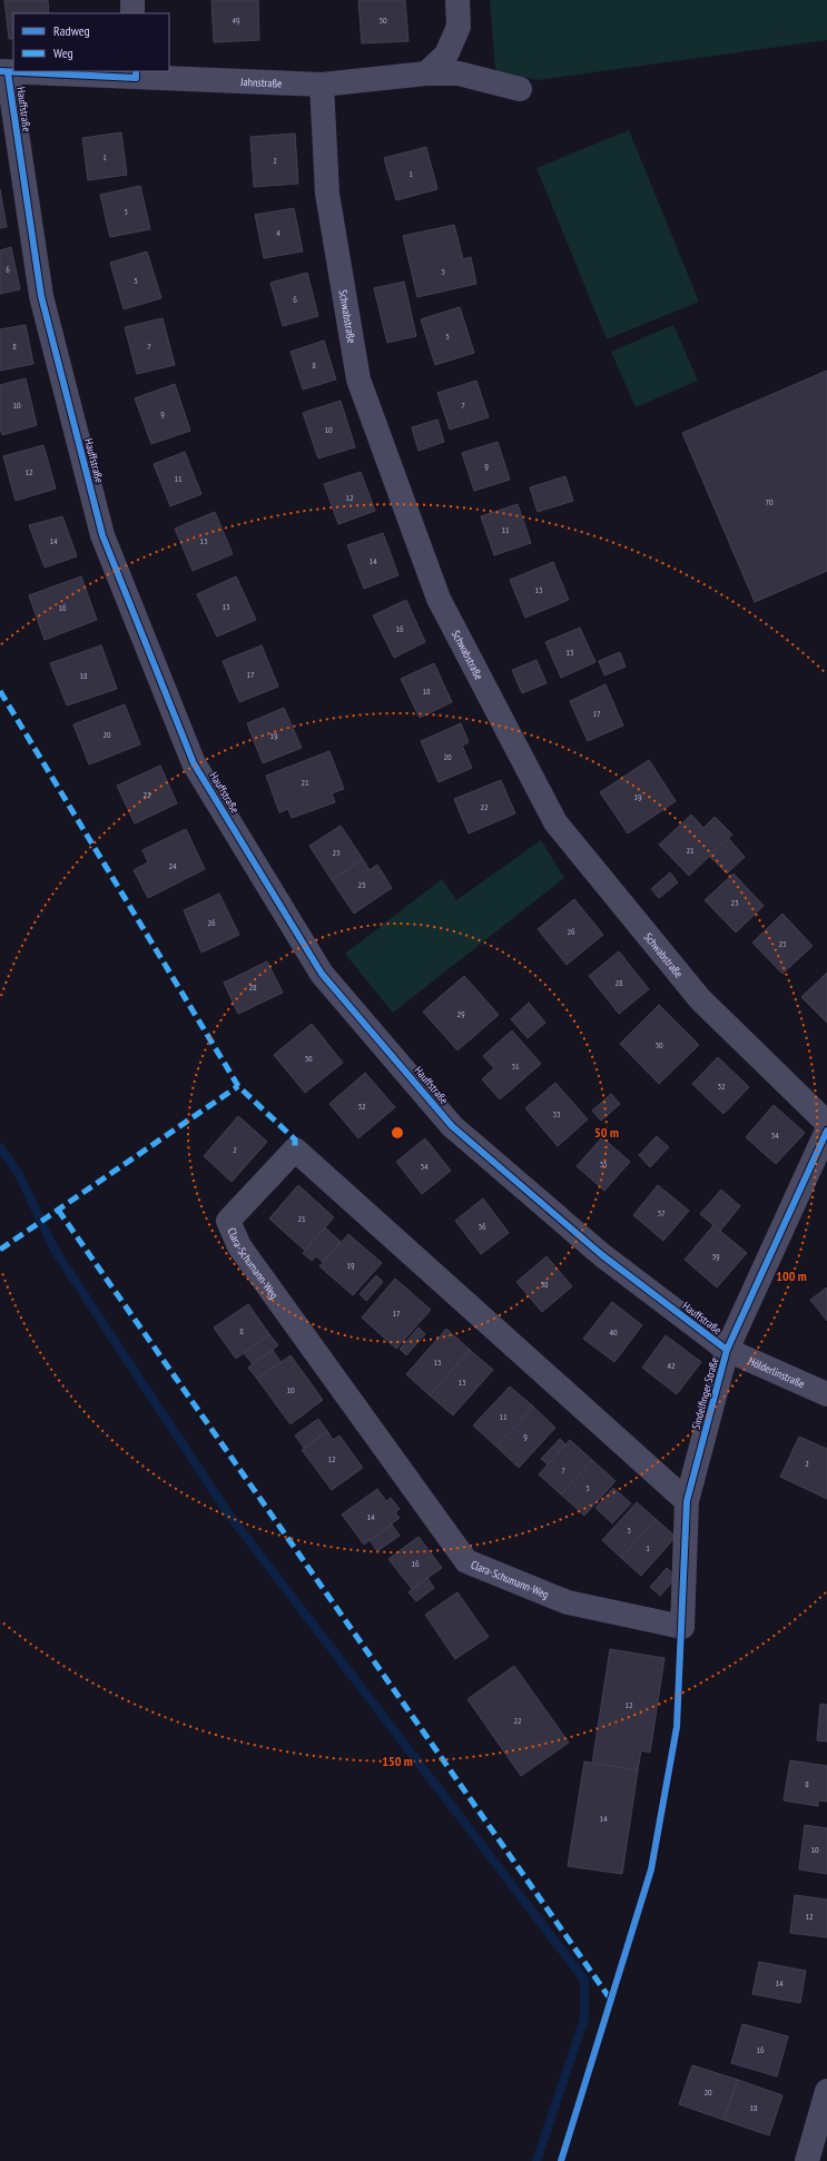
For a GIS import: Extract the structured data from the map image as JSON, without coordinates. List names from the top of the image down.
{
  "streets": {
    "street": [
      "Jahnstraße",
      "Hauffstraße",
      "Schwabstraße",
      "Clara-Schumann-Weg",
      "Hölderlinstraße",
      "Sindelfinger Straße"
    ]
  },
  "crossings": [
    ["Jahnstraße", "Hauffstraße"],
    ["Jahnstraße", "Schwabstraße"],
    ["Hauffstraße", "Hölderlinstraße"],
    ["Hauffstraße", "Sindelfinger Straße"],
    ["Clara-Schumann-Weg", "Sindelfinger Straße"],
    ["Hölderlinstraße", "Sindelfinger Straße"]
  ],
  "house_numbers": [
    "49",
    "50",
    "1",
    "2",
    "1",
    "3",
    "4",
    "6",
    "3",
    "5",
    "6",
    "5",
    "8",
    "7",
    "8",
    "10",
    "7",
    "9",
    "10",
    "9",
    "12",
    "11",
    "12",
    "70",
    "11",
    "14",
    "13",
    "14",
    "13",
    "15",
    "16",
    "16",
    "15",
    "17",
    "18",
    "18",
    "17",
    "20",
    "19",
    "20",
    "21",
    "22",
    "19",
    "22",
    "21",
    "23",
    "24",
    "25",
    "23",
    "26",
    "26",
    "25",
    "28",
    "28",
    "29",
    "30",
    "30",
    "31",
    "32",
    "32",
    "33",
    "34",
    "2",
    "35",
    "34",
    "37",
    "21",
    "36",
    "39",
    "19",
    "38",
    "17",
    "8",
    "40",
    "15",
    "42",
    "13",
    "10",
    "11",
    "9",
    "12",
    "2",
    "7",
    "5",
    "14",
    "3",
    "1",
    "16",
    "12",
    "22",
    "8",
    "14",
    "10",
    "12",
    "14",
    "16",
    "20",
    "18"
  ],
  "legend": ["Radweg", "Weg"],
  "rings": ["50 m", "100 m", "150 m"]
}
